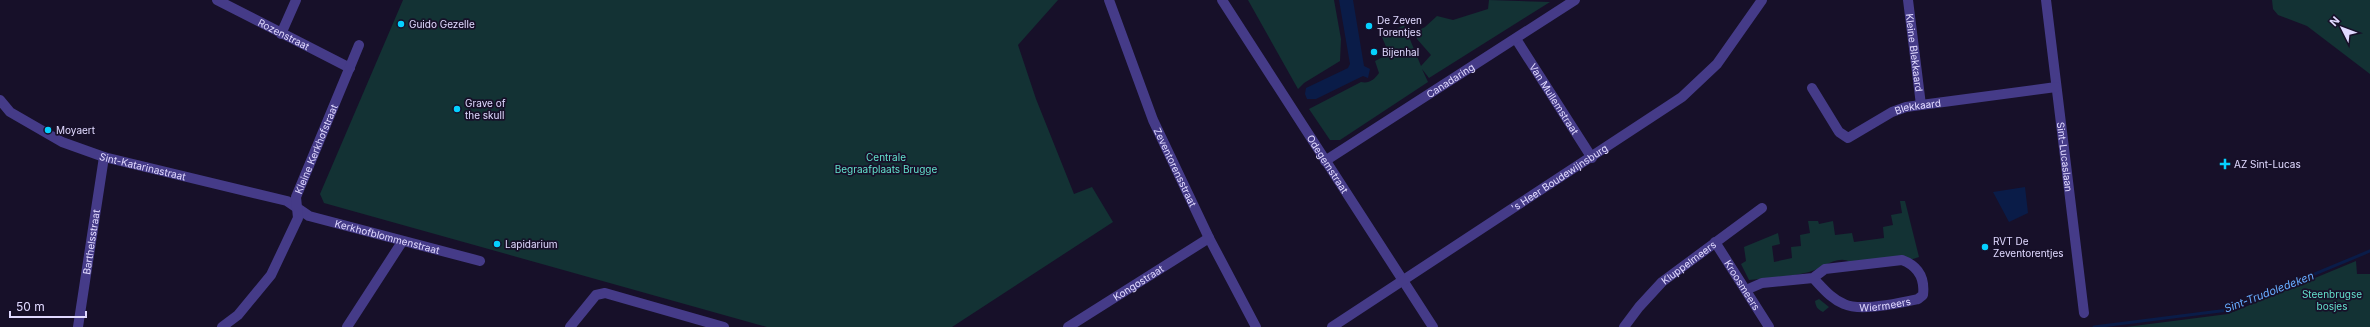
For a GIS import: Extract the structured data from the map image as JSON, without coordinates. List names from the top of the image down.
{
  "streets": {
    "street": [
      "Rozenstraat",
      "Kleine Blekkaard",
      "Canadaring",
      "Van Mullemstraat",
      "Blekkaard",
      "Kleine Kerkhofstraat",
      "Sint-Lucaslaan",
      "Odegemstraat",
      "Sint-Katarinastraat",
      "Zeventorensstraat",
      "'s Heer Boudewijnsburg",
      "Kerkhofblommenstraat",
      "Barthelsstraat",
      "Kluppelmeers",
      "Kongostraat",
      "Kroosmeers",
      "Wiermeers"
    ]
  },
  "crossings": [
    ["Rozenstraat", "Kleine Kerkhofstraat"],
    ["Kleine Blekkaard", "Blekkaard"],
    ["Canadaring", "Van Mullemstraat"],
    ["Canadaring", "Odegemstraat"],
    ["Van Mullemstraat", "'s Heer Boudewijnsburg"],
    ["Blekkaard", "Sint-Lucaslaan"],
    ["Kleine Kerkhofstraat", "Sint-Katarinastraat"],
    ["Kleine Kerkhofstraat", "Kerkhofblommenstraat"],
    ["Odegemstraat", "'s Heer Boudewijnsburg"],
    ["Sint-Katarinastraat", "Kerkhofblommenstraat"],
    ["Sint-Katarinastraat", "Barthelsstraat"],
    ["Zeventorensstraat", "Kongostraat"],
    ["Kluppelmeers", "Kroosmeers"],
    ["Kroosmeers", "Wiermeers"]
  ],
  "water": ["Sint-Trudoledeken"],
  "parks": ["Centrale Begraafplaats Brugge", "Steenbrugse bosjes"],
  "places": {
    "other": [
      "Guido Gezelle",
      "De Zeven Torentjes",
      "Bijenhal",
      "Grave of the skull",
      "Moyaert",
      "Lapidarium",
      "RVT De Zeventorentjes"
    ],
    "health": ["AZ Sint-Lucas"]
  },
  "scale_bar": "50 m",
  "north": "top left"
}
